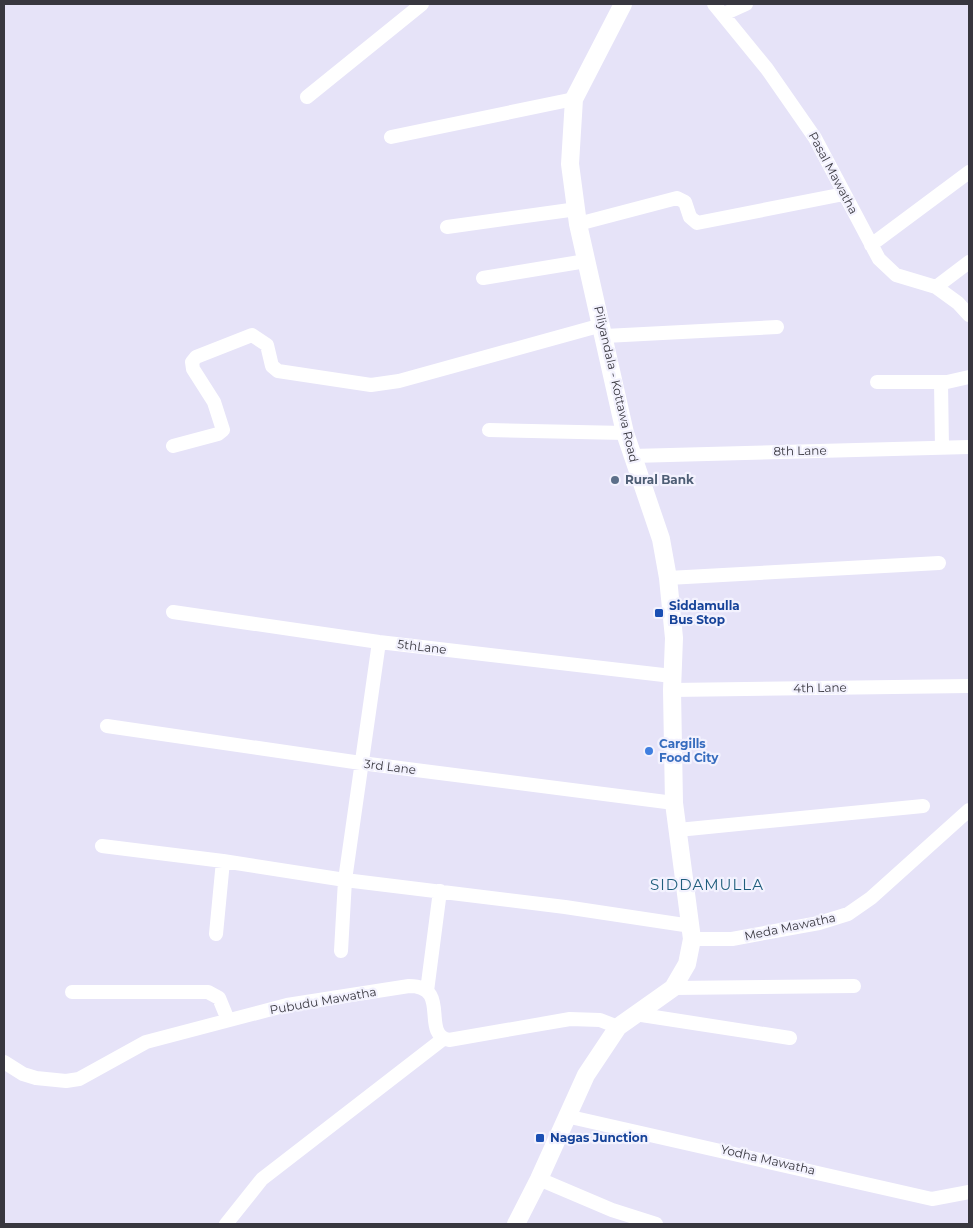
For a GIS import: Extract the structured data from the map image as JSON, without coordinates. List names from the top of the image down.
{
  "streets": {
    "main road": ["Piliyandala - Kottawa Road"],
    "street": [
      "Pasal Mawatha",
      "8th Lane",
      "5thLane",
      "4th Lane",
      "3rd Lane",
      "Meda Mawatha",
      "Pubudu Mawatha",
      "Yodha Mawatha"
    ]
  },
  "crossings": [
    ["Piliyandala - Kottawa Road", "8th Lane"],
    ["Piliyandala - Kottawa Road", "5thLane"],
    ["Piliyandala - Kottawa Road", "4th Lane"],
    ["Piliyandala - Kottawa Road", "3rd Lane"],
    ["Piliyandala - Kottawa Road", "Meda Mawatha"],
    ["Piliyandala - Kottawa Road", "Yodha Mawatha"],
    ["5thLane", "4th Lane"]
  ],
  "districts": ["SIDDAMULLA"],
  "places": {
    "other": ["Rural Bank", "Cargills Food City"],
    "transit": ["Siddamulla Bus Stop", "Nagas Junction"]
  }
}
